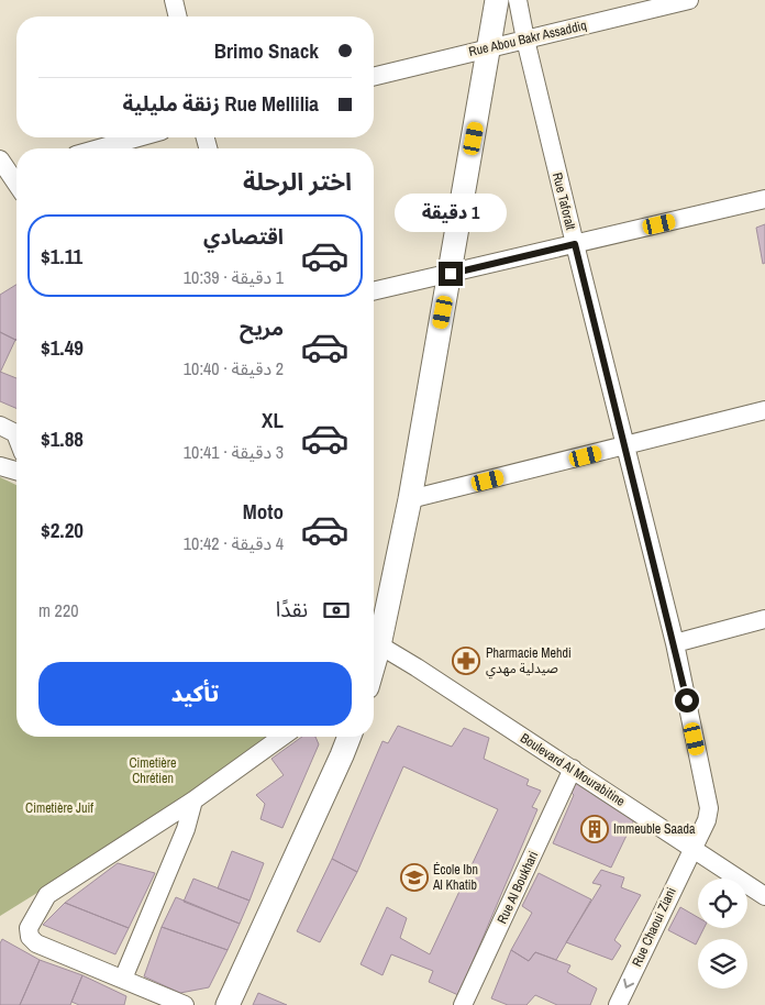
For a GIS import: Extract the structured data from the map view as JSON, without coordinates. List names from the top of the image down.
{
  "streets": {
    "street": [
      "Rue Abou Bakr Assaddiq",
      "Rue Taforalt",
      "Boulevard Al Mourabitine",
      "Rue Al Boukhari",
      "Rue Chaoui Ziani"
    ]
  },
  "crossings": [
    ["Rue Abou Bakr Assaddiq", "Rue Taforalt"],
    ["Rue Taforalt", "Boulevard Al Mourabitine"],
    ["Rue Taforalt", "Rue Chaoui Ziani"],
    ["Boulevard Al Mourabitine", "Rue Al Boukhari"],
    ["Boulevard Al Mourabitine", "Rue Chaoui Ziani"]
  ],
  "one_way": ["Rue Chaoui Ziani"],
  "parks": ["Cimetière Chrétien", "Cimetière Juif"],
  "places": {
    "pharmacy": ["Pharmacie Mehdi صيدلية مهدي"],
    "building": ["Immeuble Saada"],
    "school or university": ["École Ibn Al Khatib"]
  },
  "page": {
    "banner": ["Brimo Snack", "Rue Mellilia زنقة مليلية"],
    "heading": "اختر الرحلة",
    "bubble": "1 دقيقة",
    "list": [
      {
        "name": "اقتصادي",
        "note": "1 دقيقة · 10:39",
        "value": "$1.11"
      },
      {
        "name": "مريح",
        "note": "2 دقيقة · 10:40",
        "value": "$1.49"
      },
      {
        "name": "XL",
        "note": "3 دقيقة · 10:41",
        "value": "$1.88"
      },
      {
        "name": "Moto",
        "note": "4 دقيقة · 10:42",
        "value": "$2.20"
      }
    ],
    "pay": ["نقدًا", "220 m"],
    "buttons": "تأكيد"
  }
}
